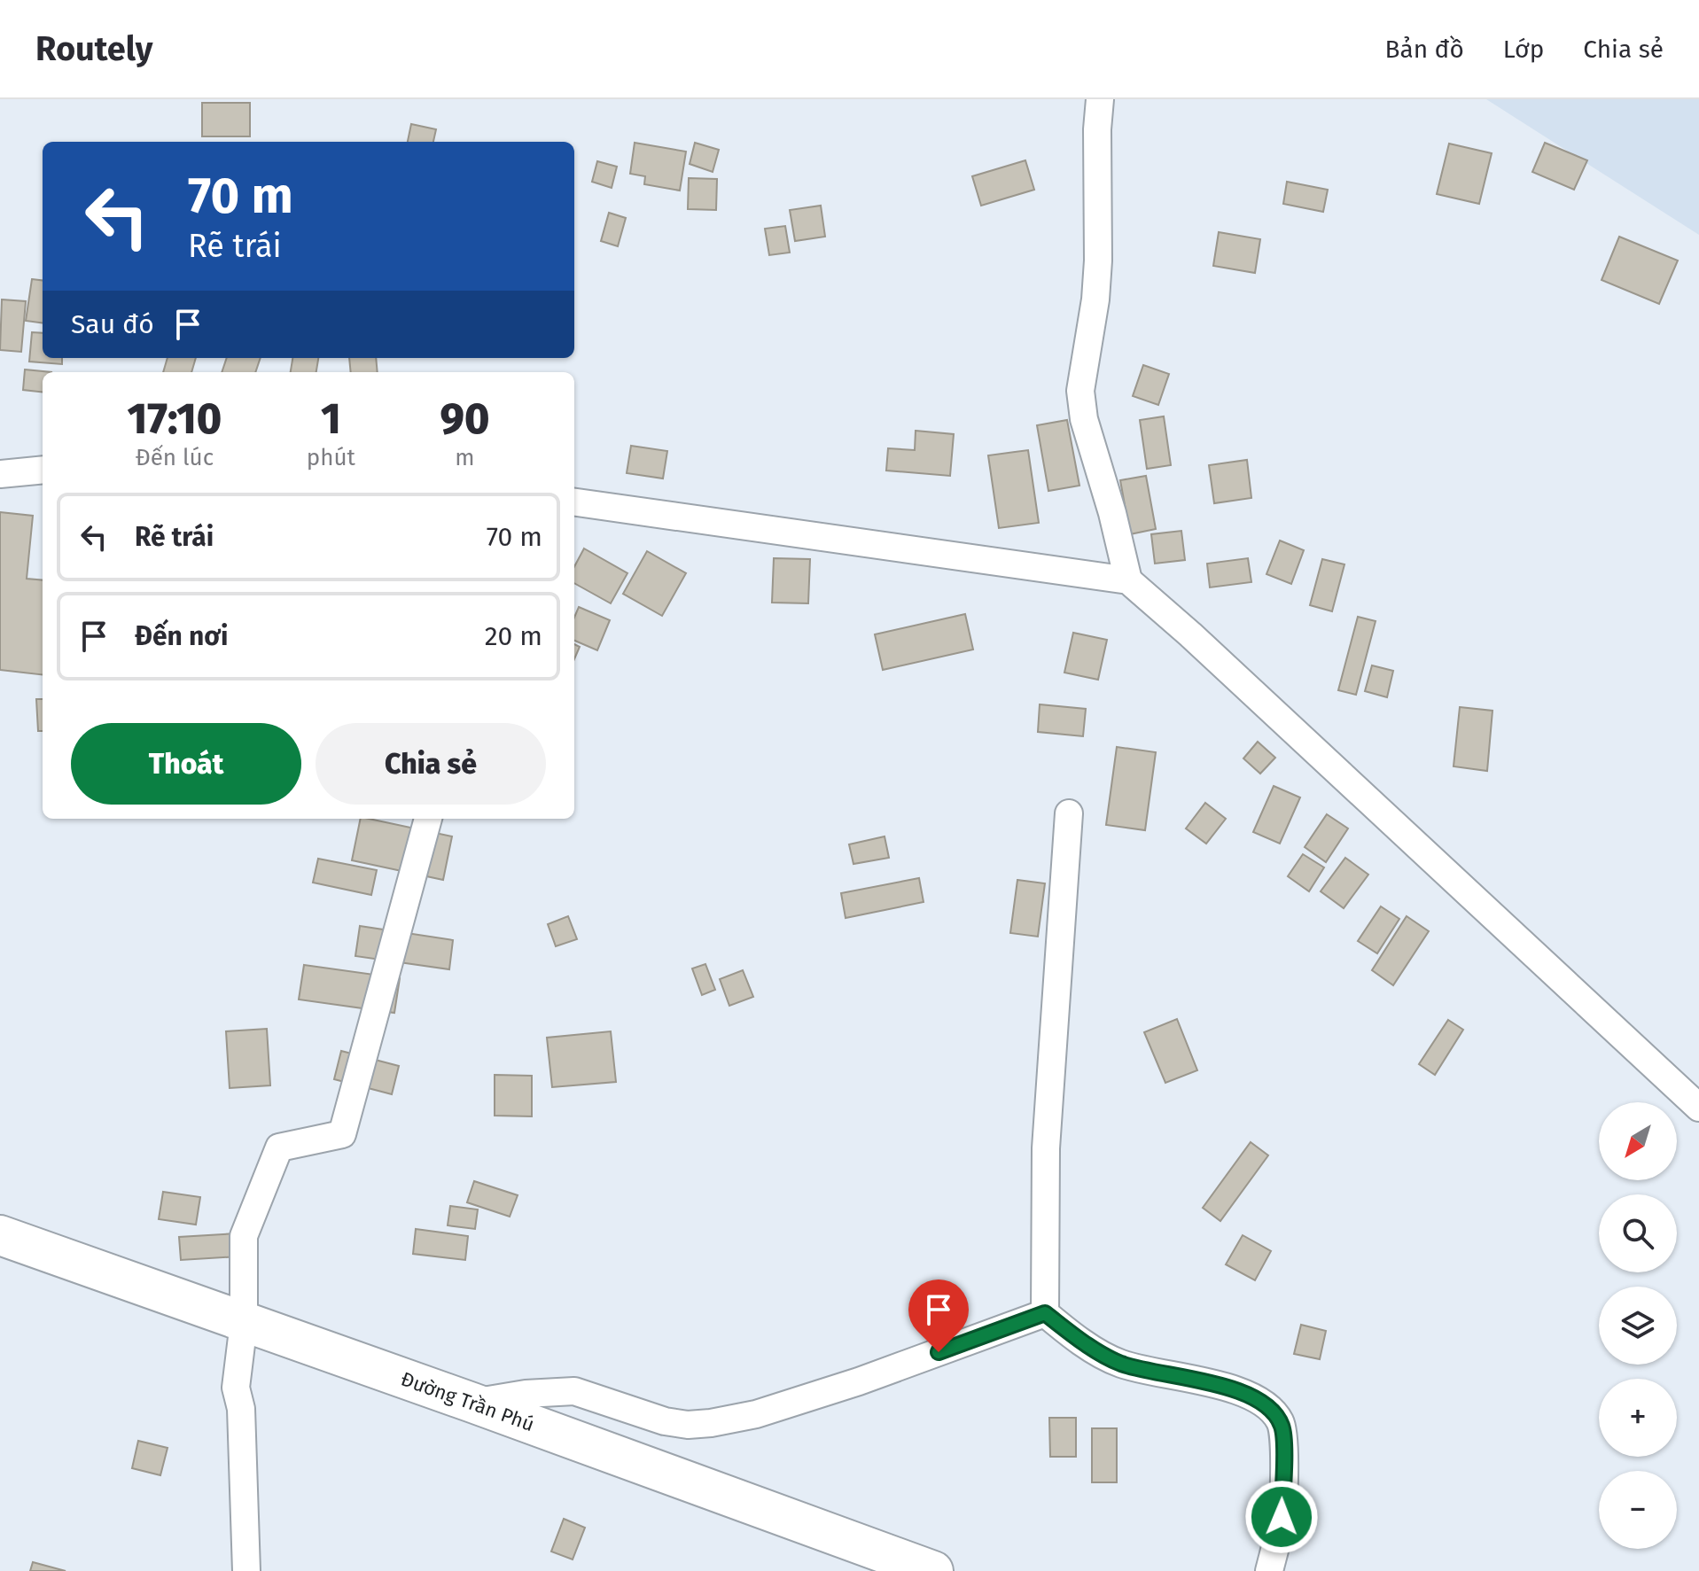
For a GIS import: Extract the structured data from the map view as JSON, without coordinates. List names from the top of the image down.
{
  "streets": {
    "main road": ["Đường Trần Phú"]
  },
  "north": "bottom left",
  "page": {
    "header": "Routely",
    "nav": ["Bản đồ", "Lớp", "Chia sẻ"],
    "turn": ["70 m", "Rẽ trái"],
    "then": "Sau đó",
    "eta": [
      "17:10",
      "Đến lúc",
      "1",
      "phút",
      "90",
      "m"
    ],
    "list": [
      {
        "name": "Rẽ trái",
        "value": "70 m"
      },
      {
        "name": "Đến nơi",
        "value": "20 m"
      }
    ],
    "buttons": ["Thoát", "Chia sẻ"],
    "map_buttons": ["+", "−"]
  }
}
